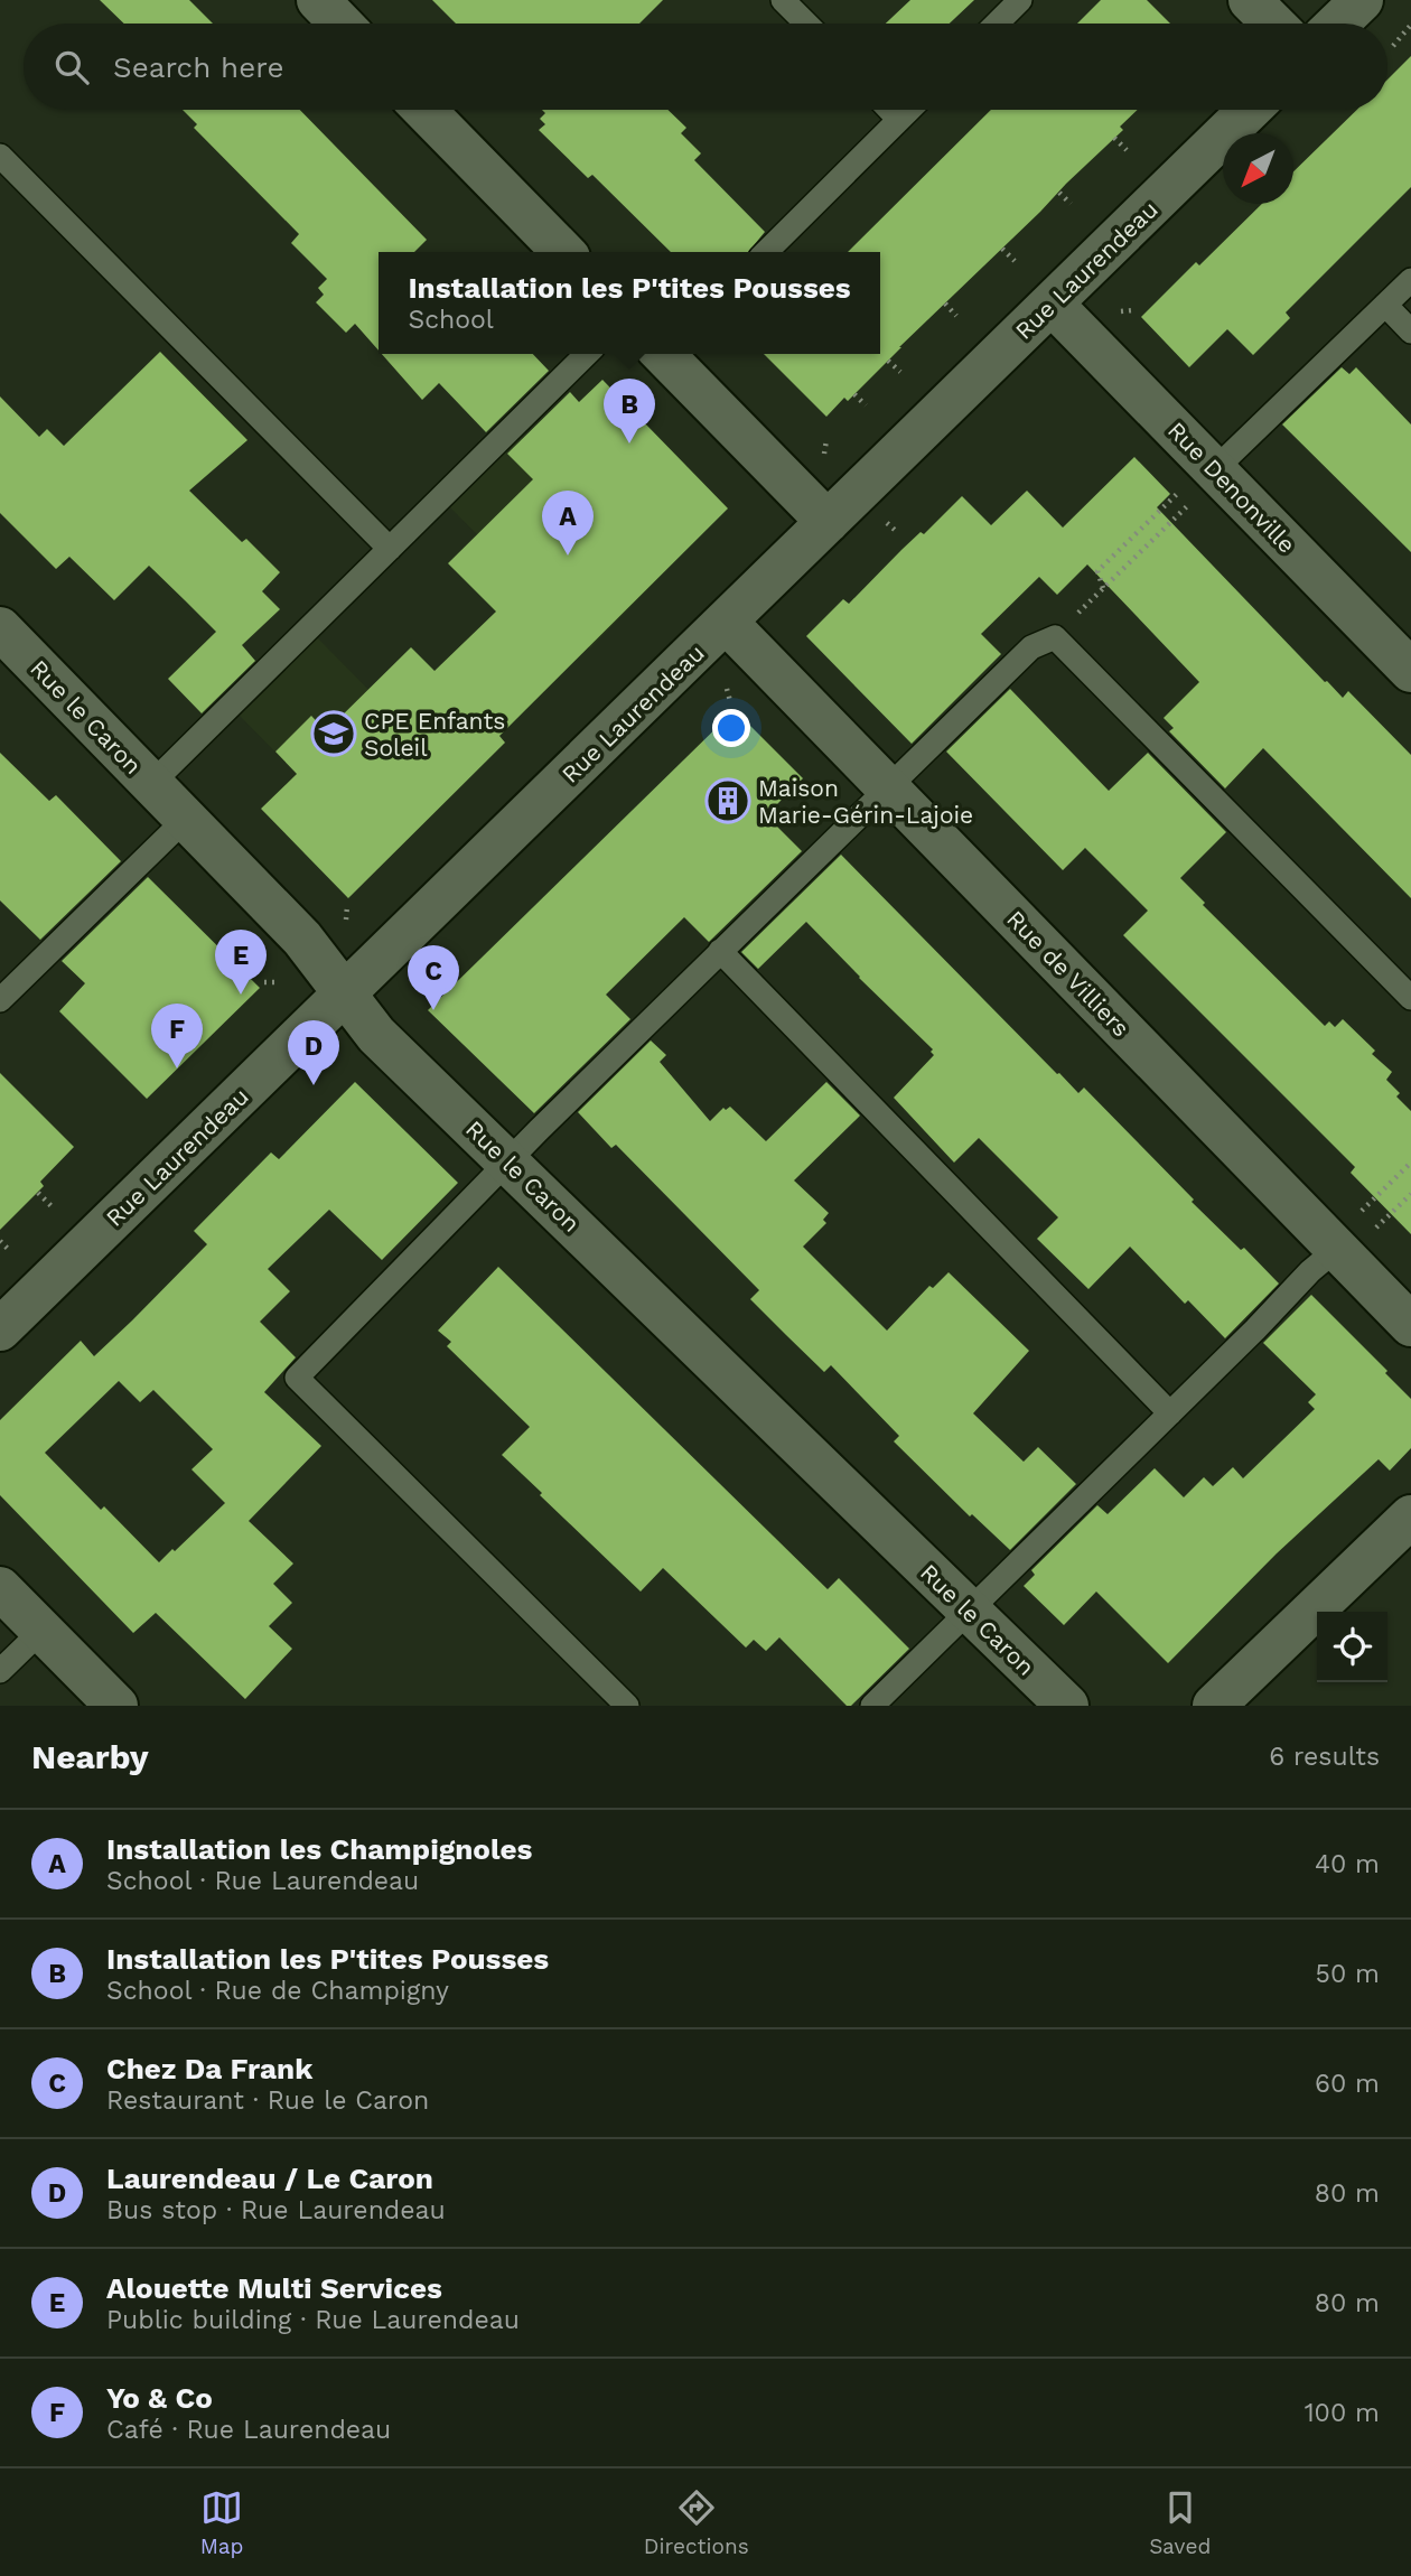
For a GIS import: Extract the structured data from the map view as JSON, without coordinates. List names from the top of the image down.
{
  "streets": {
    "street": [
      "Rue Laurendeau",
      "Rue Denonville",
      "Rue le Caron",
      "Rue de Villiers"
    ]
  },
  "crossings": [
    ["Rue Laurendeau", "Rue Denonville"],
    ["Rue Laurendeau", "Rue le Caron"],
    ["Rue Laurendeau", "Rue de Villiers"]
  ],
  "places": {
    "school or university": ["CPE Enfants Soleil"],
    "building": ["Maison Marie-Gérin-Lajoie"]
  },
  "north": "bottom left",
  "page": {
    "search": "Search here",
    "popup": ["Installation les P'tites Pousses", "School"],
    "pins": [
      "B",
      "A",
      "E",
      "C",
      "F",
      "D"
    ],
    "heading": ["Nearby", "6 results"],
    "list": [
      {
        "mark": "A",
        "name": "Installation les Champignoles",
        "note": "School · Rue Laurendeau",
        "value": "40 m"
      },
      {
        "mark": "B",
        "name": "Installation les P'tites Pousses",
        "note": "School · Rue de Champigny",
        "value": "50 m"
      },
      {
        "mark": "C",
        "name": "Chez Da Frank",
        "note": "Restaurant · Rue le Caron",
        "value": "60 m"
      },
      {
        "mark": "D",
        "name": "Laurendeau / Le Caron",
        "note": "Bus stop · Rue Laurendeau",
        "value": "80 m"
      },
      {
        "mark": "E",
        "name": "Alouette Multi Services",
        "note": "Public building · Rue Laurendeau",
        "value": "80 m"
      },
      {
        "mark": "F",
        "name": "Yo & Co",
        "note": "Café · Rue Laurendeau",
        "value": "100 m"
      }
    ],
    "nav": ["Map", "Directions", "Saved"]
  }
}
